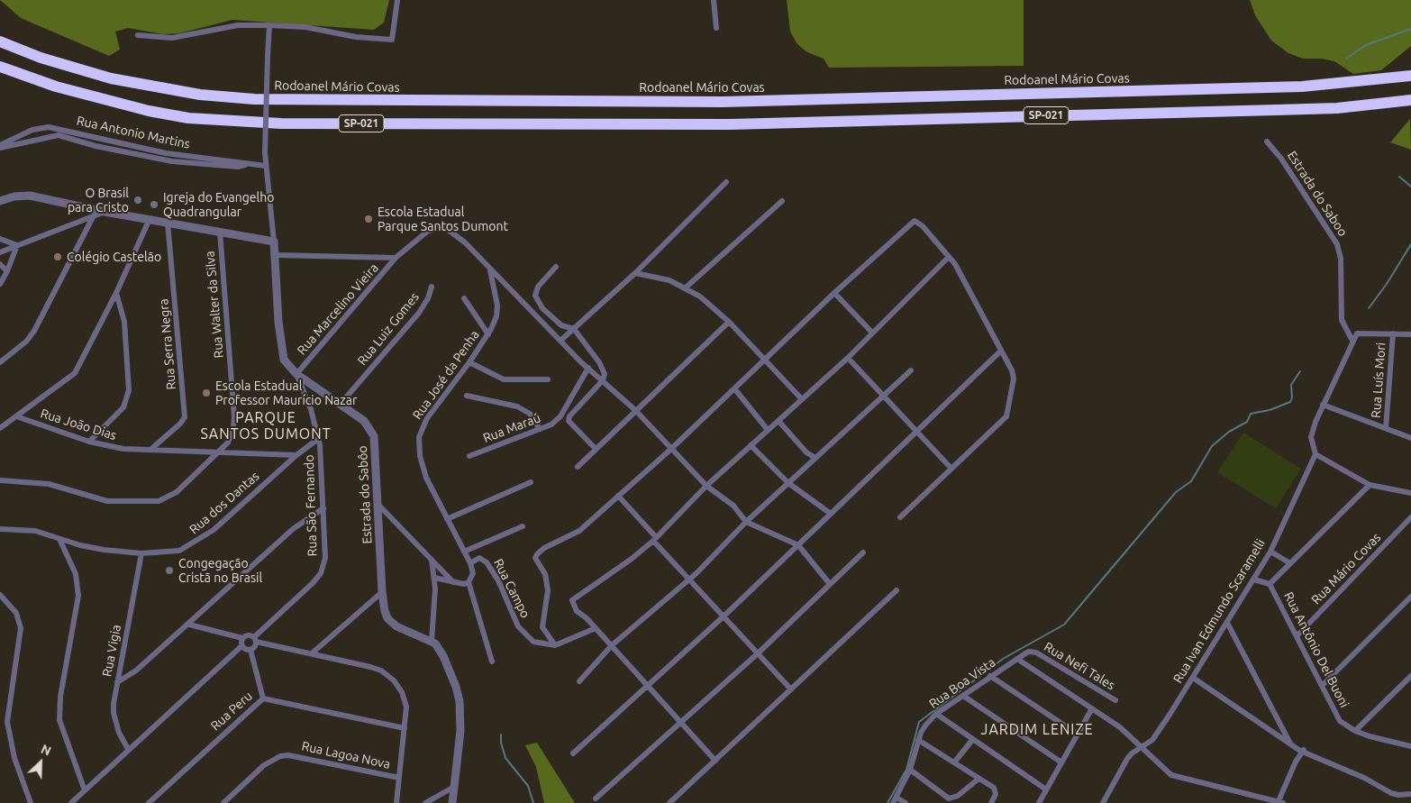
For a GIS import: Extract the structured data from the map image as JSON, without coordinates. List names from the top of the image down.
{
  "streets": {
    "highway": ["Rodoanel Mário Covas", "SP-021"],
    "street": [
      "Rua Antonio Martins",
      "Estrada do Saboo",
      "Rua Walter da Silva",
      "Rua Marcelino Vieira",
      "Rua Luiz Gomes",
      "Rua Serra Negra",
      "Rua José da Penha",
      "Rua Luís Mori",
      "Rua João Dias",
      "Rua Maraú",
      "Estrada do Sabôo",
      "Rua dos Dantas",
      "Rua São Fernando",
      "Rua Mário Covas",
      "Rua Campo",
      "Rua Ivan Edmundo Scaramelli",
      "Rua Antônio Del Buoni",
      "Rua Vigia",
      "Rua Nefi Tales",
      "Rua Boa Vista",
      "Rua Peru",
      "Rua Lagoa Nova"
    ]
  },
  "crossings": [
    ["Rua Antonio Martins", "Estrada do Sabôo"],
    ["Rua Walter da Silva", "Rua João Dias"],
    ["Rua Marcelino Vieira", "Rua José da Penha"],
    ["Rua Marcelino Vieira", "Estrada do Sabôo"],
    ["Rua Marcelino Vieira", "Rua São Fernando"],
    ["Rua Luiz Gomes", "Estrada do Sabôo"],
    ["Rua Serra Negra", "Rua João Dias"],
    ["Rua José da Penha", "Rua Campo"],
    ["Rua João Dias", "Rua dos Dantas"],
    ["Estrada do Sabôo", "Rua São Fernando"],
    ["Rua dos Dantas", "Rua São Fernando"],
    ["Rua dos Dantas", "Rua Vigia"],
    ["Rua Mário Covas", "Rua Antônio Del Buoni"],
    ["Rua Ivan Edmundo Scaramelli", "Rua Antônio Del Buoni"],
    ["Rua Nefi Tales", "Rua Boa Vista"]
  ],
  "districts": ["PARQUE SANTOS DUMONT", "JARDIM LENIZE"],
  "places": [
    "O Brasil para Cristo",
    "Igreja do Evangelho Quadrangular",
    "Escola Estadual Parque Santos Dumont",
    "Colégio Castelão",
    "Escola Estadual Professor Maurício Nazar",
    "Congegação Cristã no Brasil"
  ],
  "north": "top right"
}
